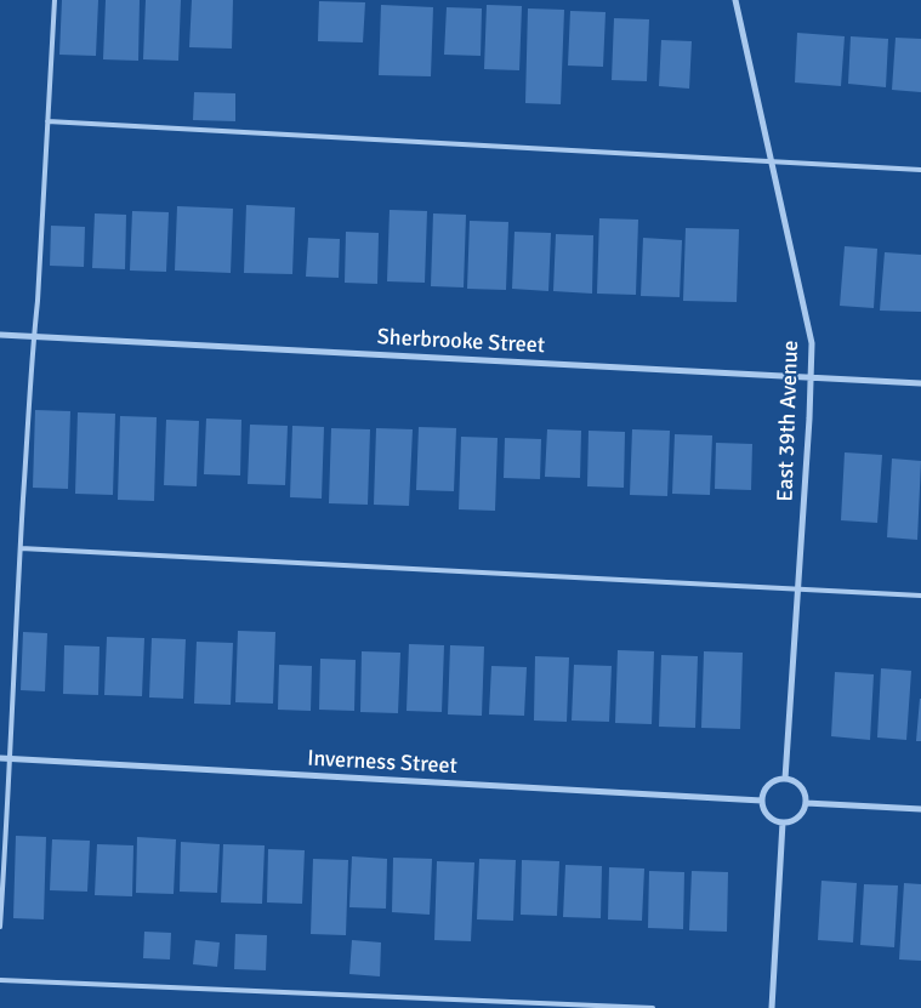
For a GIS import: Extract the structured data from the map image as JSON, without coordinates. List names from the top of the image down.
{
  "streets": {
    "street": ["Sherbrooke Street", "East 39th Avenue", "Inverness Street"]
  },
  "crossings": [
    ["Sherbrooke Street", "East 39th Avenue"],
    ["East 39th Avenue", "Inverness Street"]
  ]
}
